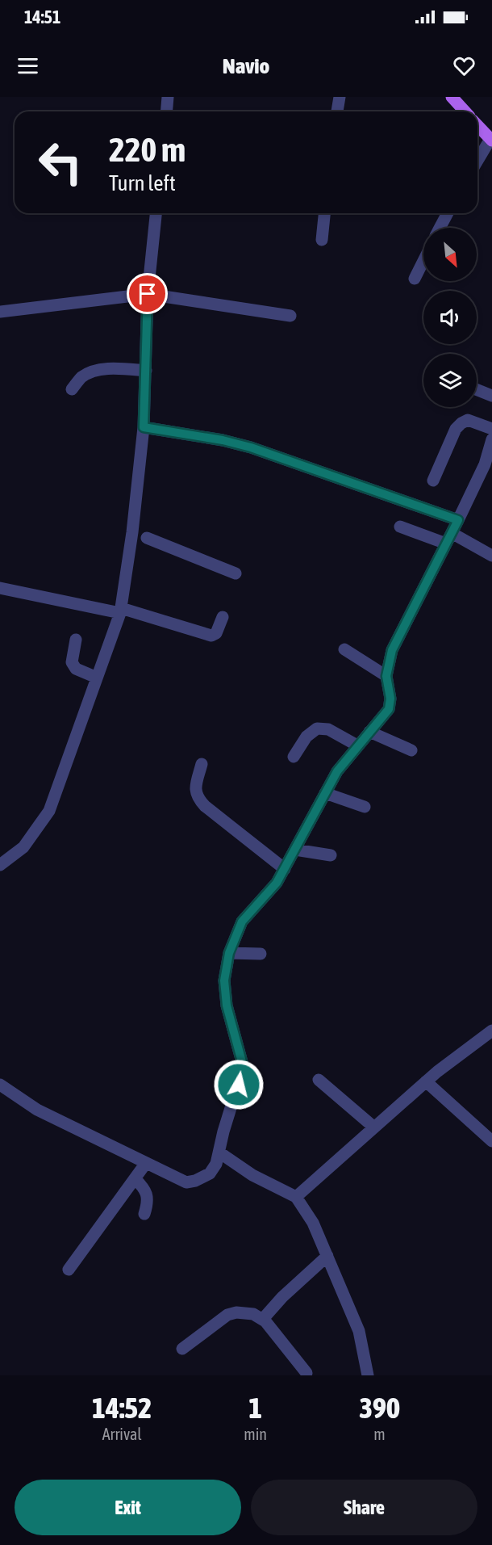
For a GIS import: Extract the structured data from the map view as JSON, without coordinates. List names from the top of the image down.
{
  "north": "bottom right",
  "page": {
    "status": "14:51",
    "header": "Navio",
    "turn": ["220 m", "Turn left"],
    "eta": [
      "14:52",
      "Arrival",
      "1",
      "min",
      "390",
      "m"
    ],
    "buttons": ["Exit", "Share"]
  }
}
